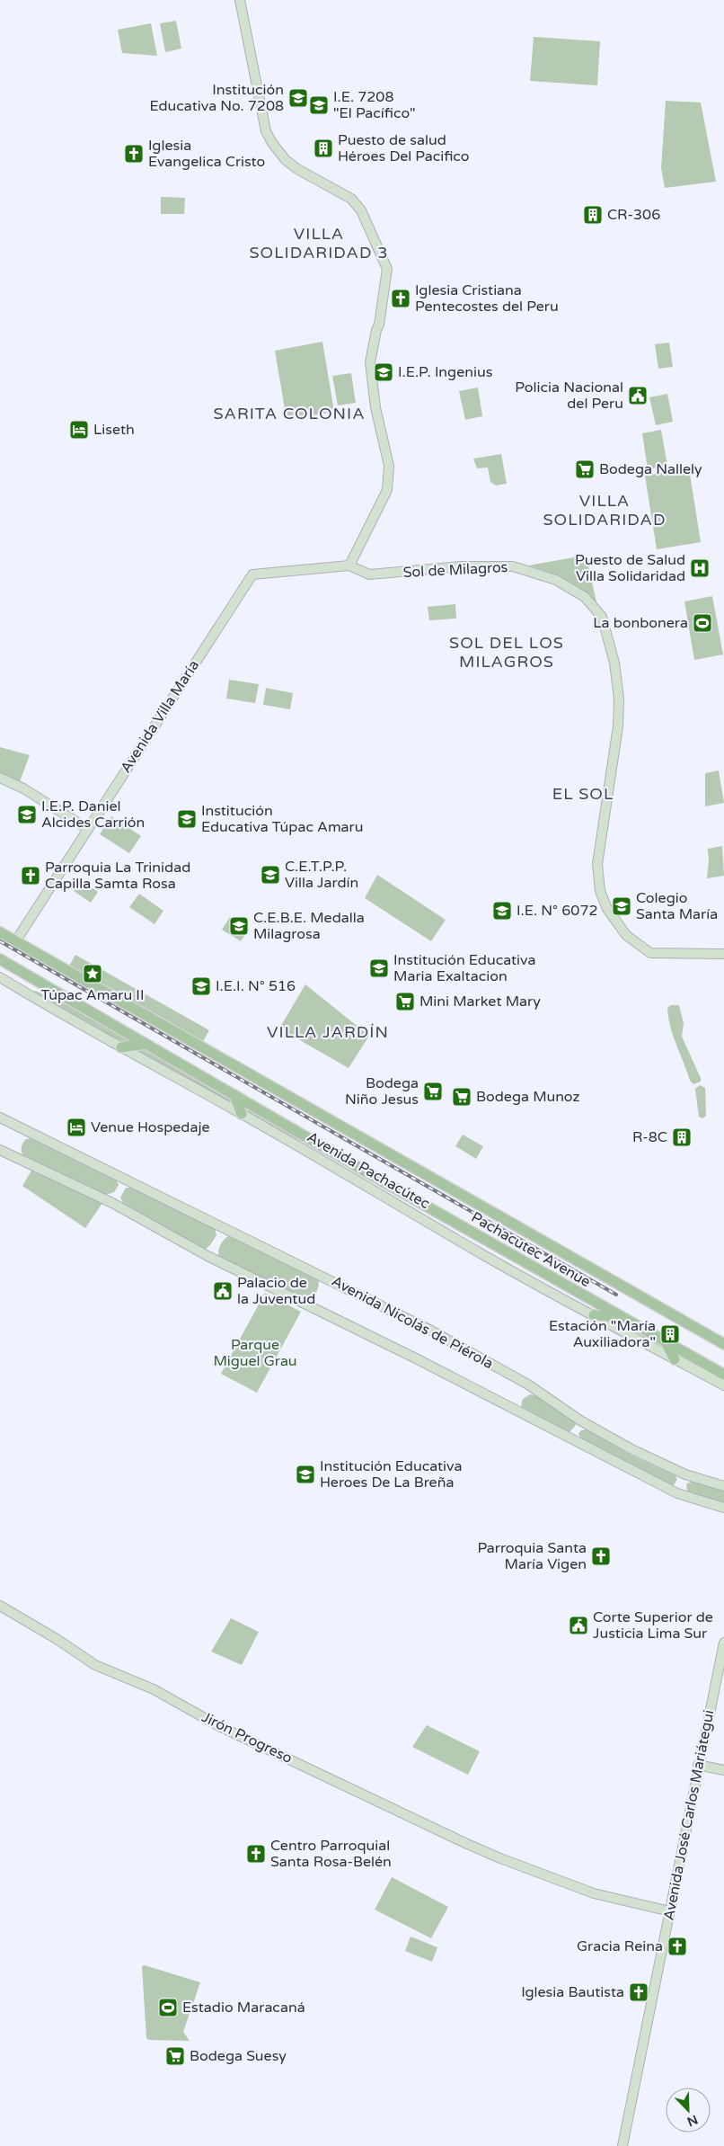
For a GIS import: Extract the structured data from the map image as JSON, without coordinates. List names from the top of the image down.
{
  "streets": {
    "main road": ["Avenida Pachacútec", "Pachacutec Avenue"],
    "street": [
      "Sol de Milagros",
      "Avenida Villa María",
      "Avenida Nicolás de Piérola",
      "Jirón Progreso",
      "Avenida José Carlos Mariátegui"
    ]
  },
  "crossings": [
    ["Sol de Milagros", "Avenida Villa María"],
    ["Avenida Villa María", "Pachacutec Avenue"],
    ["Jirón Progreso", "Avenida José Carlos Mariátegui"]
  ],
  "districts": [
    "VILLA SOLIDARIDAD 3",
    "SARITA COLONIA",
    "VILLA SOLIDARIDAD",
    "SOL DEL LOS MILAGROS",
    "EL SOL",
    "VILLA JARDÍN"
  ],
  "parks": ["Parque Miguel Grau"],
  "places": {
    "school or university": [
      "Institución Educativa No. 7208",
      "I.E. 7208 \"El Pacífico\"",
      "I.E.P. Ingenius",
      "I.E.P. Daniel Alcides Carrión",
      "Institución Educativa Túpac Amaru",
      "C.E.T.P.P. Villa Jardín",
      "Colegio Santa María",
      "I.E. N° 6072",
      "C.E.B.E. Medalla Milagrosa",
      "Institución Educativa Maria Exaltacion",
      "I.E.I. N° 516",
      "Institución Educativa Heroes De La Breña"
    ],
    "building": [
      "Puesto de salud Héroes Del Pacifico",
      "CR-306",
      "R-8C",
      "Estación \"María Auxiliadora\""
    ],
    "church": [
      "Iglesia Evangelica Cristo",
      "Iglesia Cristiana Pentecostes del Peru",
      "Parroquia La Trinidad Capilla Samta Rosa",
      "Parroquia Santa María Vigen",
      "Centro Parroquial Santa Rosa-Belén",
      "Gracia Reina",
      "Iglesia Bautista"
    ],
    "public building": ["Policia Nacional del Peru", "Palacio de la Juventud", "Corte Superior de Justicia Lima Sur"],
    "hotel": ["Liseth", "Venue Hospedaje"],
    "supermarket": [
      "Bodega Nallely",
      "Mini Market Mary",
      "Bodega Niño Jesus",
      "Bodega Munoz",
      "Bodega Suesy"
    ],
    "hospital": ["Puesto de Salud Villa Solidaridad"],
    "sports": ["La bonbonera", "Estadio Maracaná"],
    "place": ["Túpac Amaru II"]
  },
  "north": "bottom right"
}
